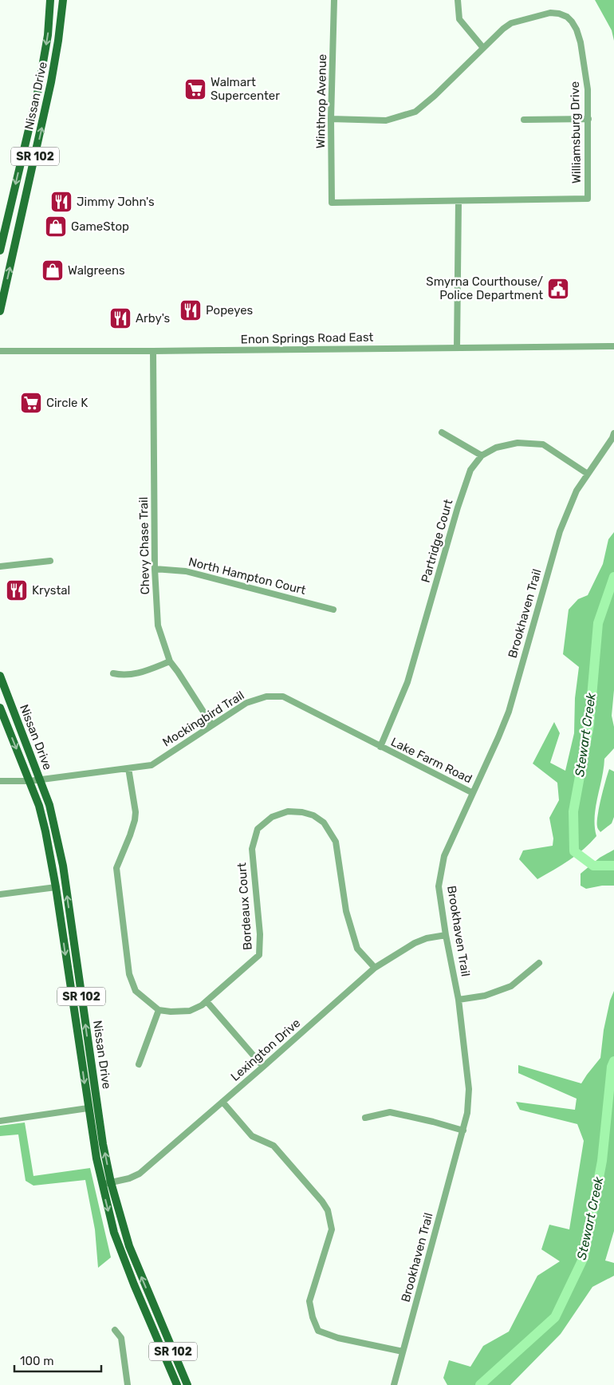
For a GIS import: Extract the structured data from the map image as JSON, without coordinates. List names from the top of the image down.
{
  "streets": {
    "main road": ["Nissan Drive", "SR 102"],
    "street": [
      "Winthrop Avenue",
      "Williamsburg Drive",
      "Enon Springs Road East",
      "Partridge Court",
      "Chevy Chase Trail",
      "North Hampton Court",
      "Brookhaven Trail",
      "Mockingbird Trail",
      "Lake Farm Road",
      "Bordeaux Court",
      "Lexington Drive"
    ]
  },
  "crossings": [
    ["Nissan Drive", "Mockingbird Trail"],
    ["Nissan Drive", "Lexington Drive"],
    ["Winthrop Avenue", "Williamsburg Drive"],
    ["Enon Springs Road East", "Chevy Chase Trail"],
    ["Partridge Court", "Brookhaven Trail"],
    ["Partridge Court", "Mockingbird Trail"],
    ["Partridge Court", "Lake Farm Road"],
    ["Chevy Chase Trail", "North Hampton Court"],
    ["Chevy Chase Trail", "Mockingbird Trail"],
    ["Brookhaven Trail", "Lake Farm Road"],
    ["Brookhaven Trail", "Lexington Drive"],
    ["Mockingbird Trail", "Lake Farm Road"],
    ["Bordeaux Court", "Lexington Drive"]
  ],
  "water": ["Stewart Creek"],
  "places": {
    "supermarket": ["Walmart Supercenter", "Circle K"],
    "restaurant": [
      "Jimmy John's",
      "Popeyes",
      "Arby's",
      "Krystal"
    ],
    "shop": ["GameStop", "Walgreens"],
    "public building": ["Smyrna Courthouse/ Police Department"]
  },
  "scale_bar": "100 m"
}
